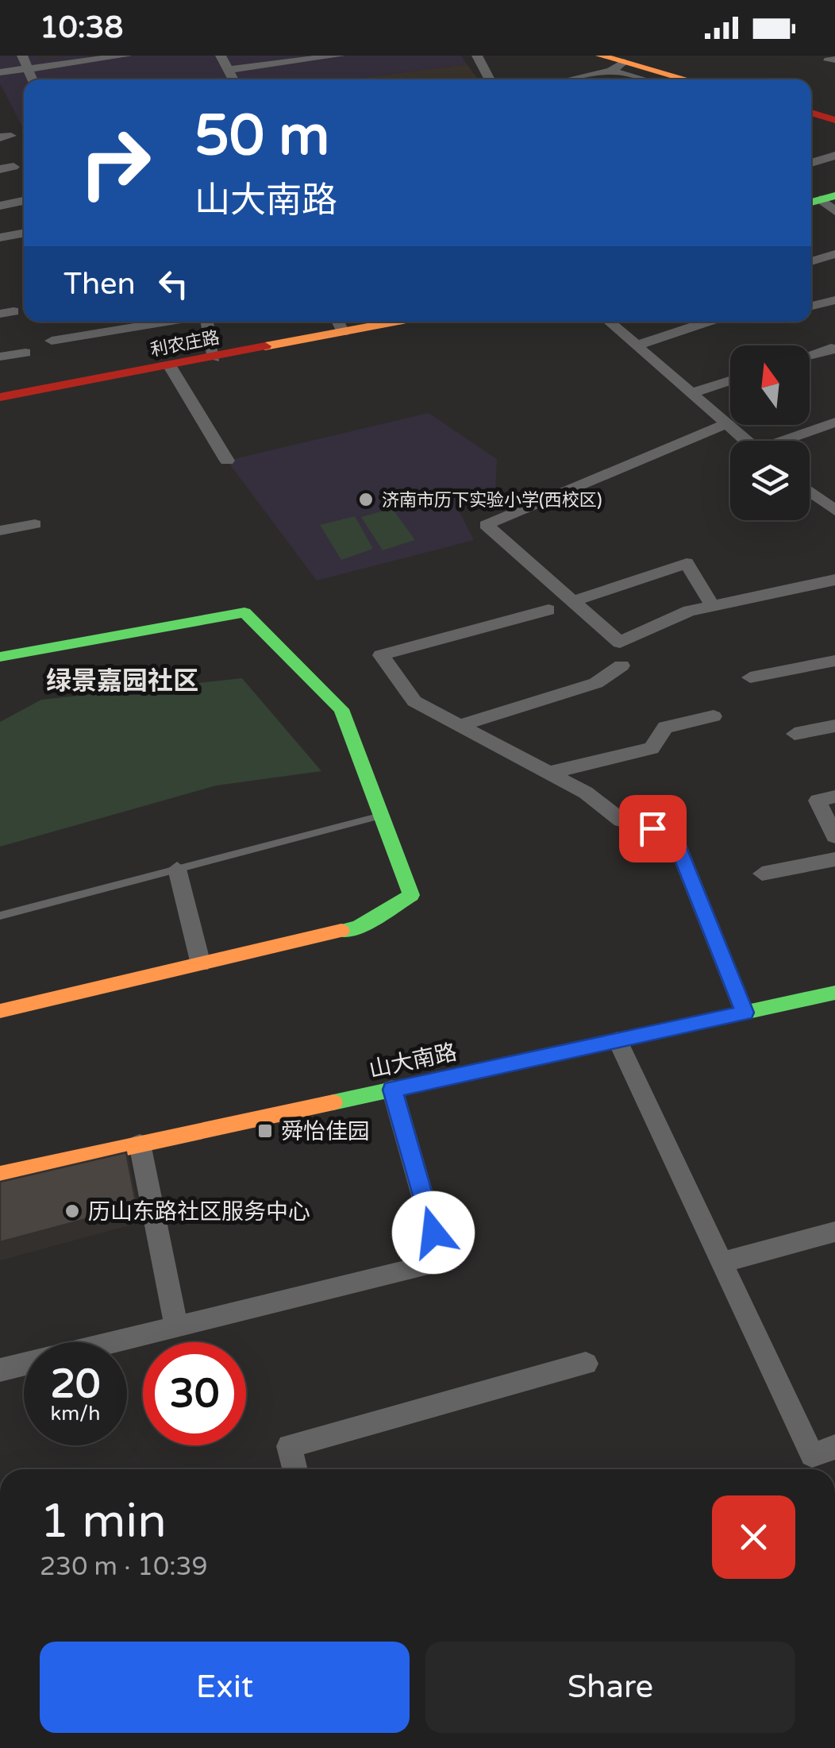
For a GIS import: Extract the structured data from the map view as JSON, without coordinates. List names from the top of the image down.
{
  "streets": {
    "street": ["利农庄路", "山大南路"]
  },
  "districts": ["绿景嘉园社区"],
  "places": {
    "other": ["济南市历下实验小学(西校区)", "历山东路社区服务中心"],
    "transit": ["舜怡佳园"]
  },
  "north": "top",
  "page": {
    "status": "10:38",
    "turn": ["50 m", "山大南路"],
    "then": "Then",
    "speed": "20 km/h",
    "limit": "30",
    "heading": ["1 min", "230 m · 10:39"],
    "buttons": ["Exit", "Share"]
  }
}
